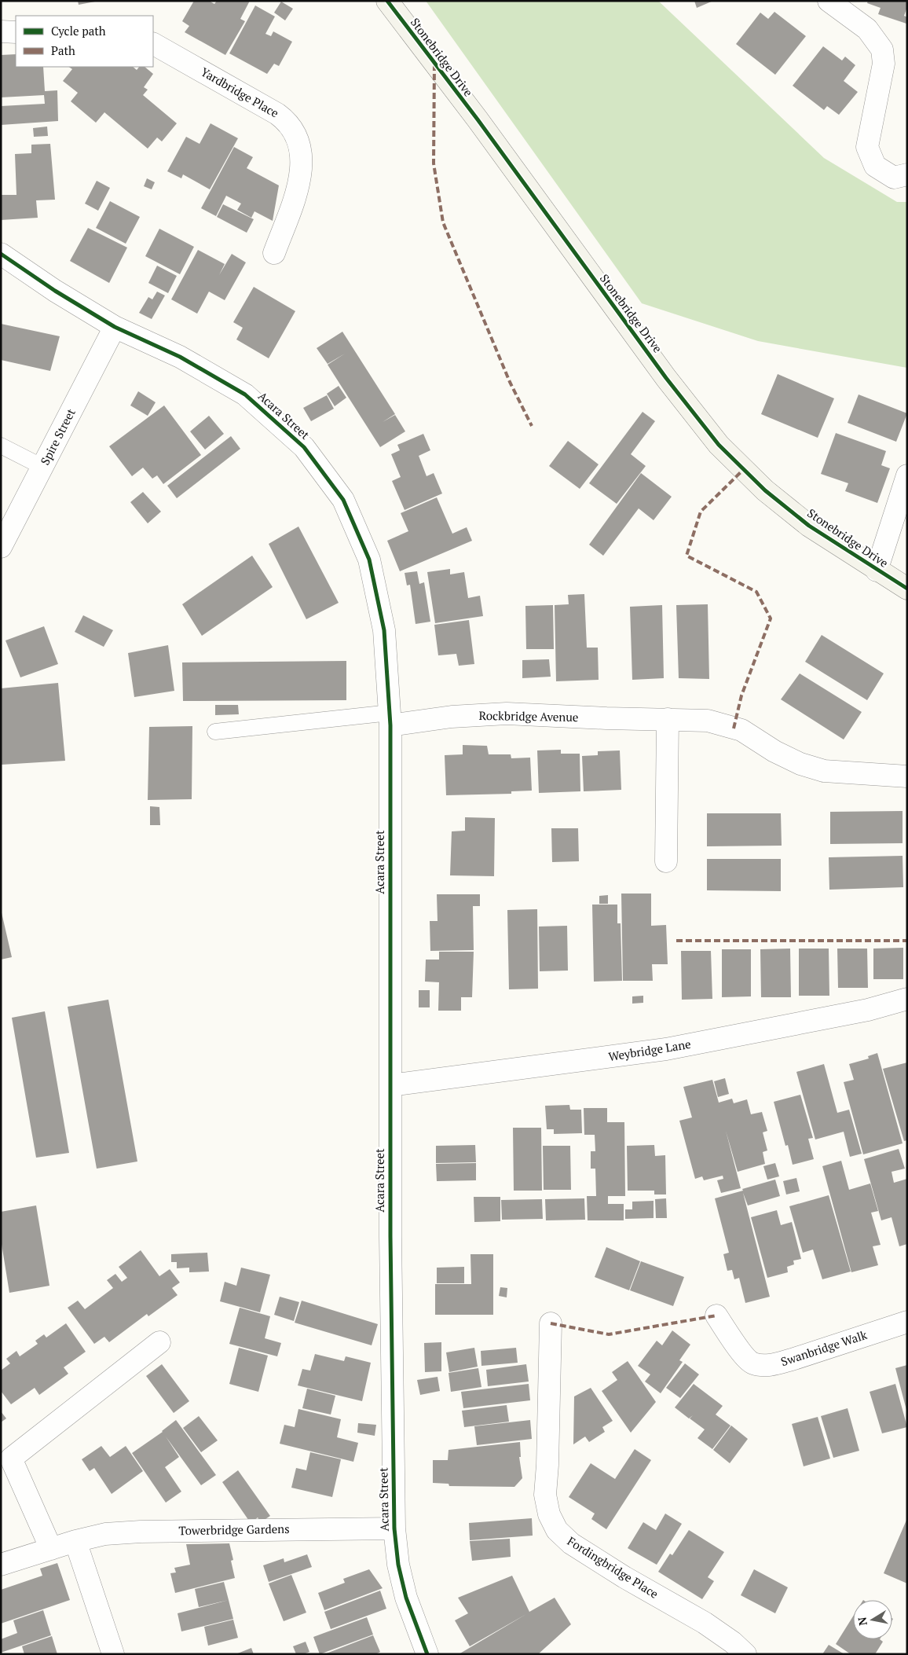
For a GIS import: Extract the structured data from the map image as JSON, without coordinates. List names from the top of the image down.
{
  "streets": {
    "street": [
      "Stonebridge Drive",
      "Yardbridge Place",
      "Acara Street",
      "Spire Street",
      "Rockbridge Avenue",
      "Weybridge Lane",
      "Swanbridge Walk",
      "Towerbridge Gardens",
      "Fordingbridge Place"
    ]
  },
  "crossings": [
    ["Acara Street", "Spire Street"],
    ["Acara Street", "Rockbridge Avenue"],
    ["Acara Street", "Weybridge Lane"],
    ["Acara Street", "Towerbridge Gardens"]
  ],
  "legend": ["Cycle path", "Path"],
  "north": "left"
}
